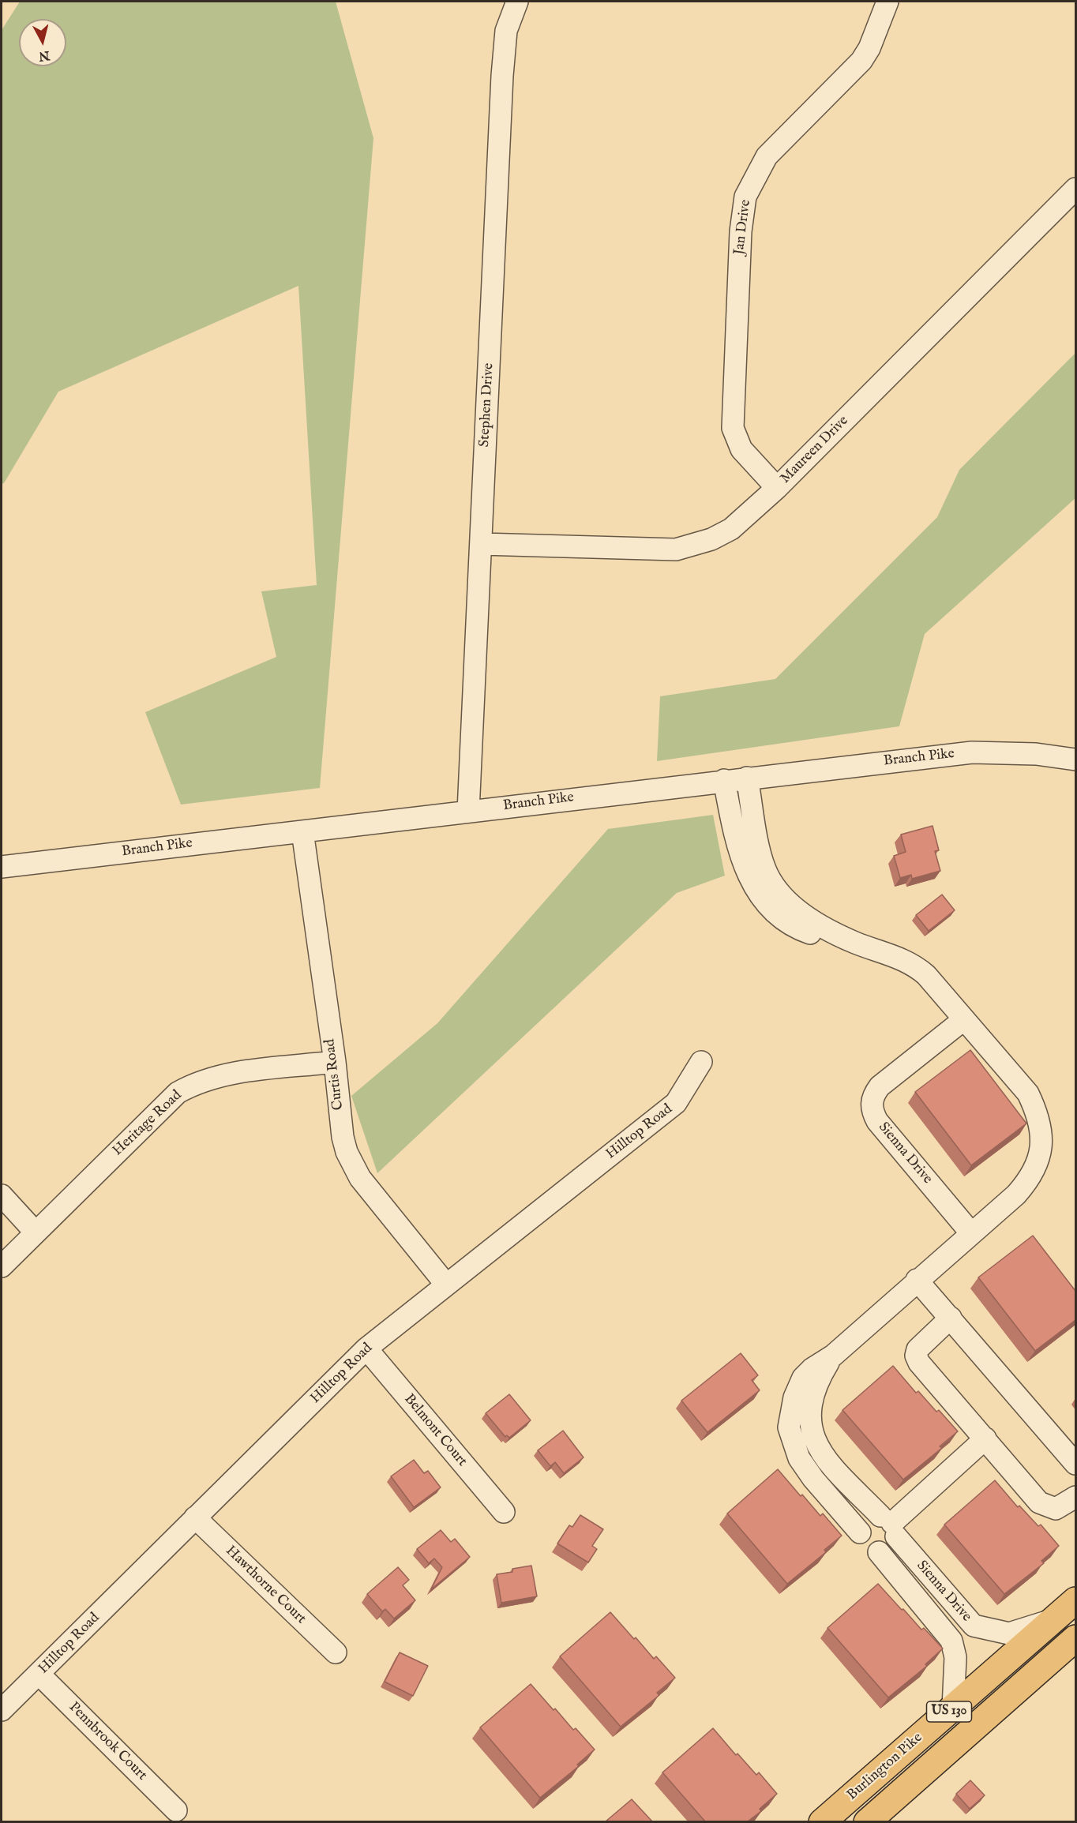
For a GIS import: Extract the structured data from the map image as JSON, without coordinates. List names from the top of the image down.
{
  "streets": {
    "highway": ["US 130", "Burlington Pike"],
    "street": [
      "Jan Drive",
      "Stephen Drive",
      "Maureen Drive",
      "Branch Pike",
      "Curtis Road",
      "Heritage Road",
      "Hilltop Road",
      "Sienna Drive",
      "Belmont Court",
      "Hawthorne Court",
      "Pennbrook Court"
    ]
  },
  "crossings": [
    ["Jan Drive", "Maureen Drive"],
    ["Stephen Drive", "Maureen Drive"],
    ["Stephen Drive", "Branch Pike"],
    ["Branch Pike", "Curtis Road"],
    ["Branch Pike", "Sienna Drive"],
    ["Curtis Road", "Heritage Road"],
    ["Curtis Road", "Hilltop Road"],
    ["Hilltop Road", "Belmont Court"],
    ["Hilltop Road", "Hawthorne Court"],
    ["Hilltop Road", "Pennbrook Court"],
    ["Sienna Drive", "Burlington Pike"]
  ],
  "north": "bottom"
}
